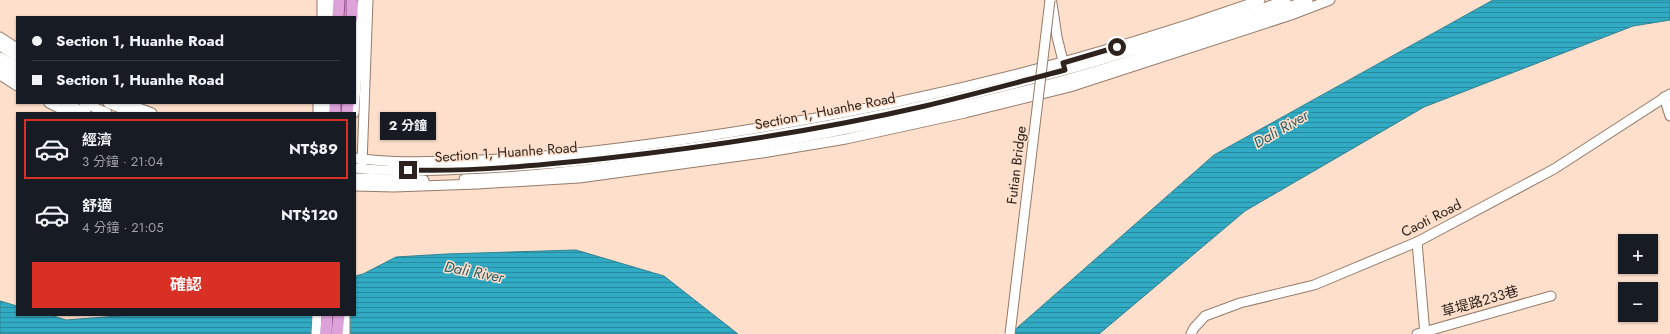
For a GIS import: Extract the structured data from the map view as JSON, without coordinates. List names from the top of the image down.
{
  "streets": {
    "street": [
      "Section 1, Huanhe Road",
      "Futian Bridge",
      "Caoti Road",
      "草堤路233巷"
    ]
  },
  "water": ["Dali River"],
  "page": {
    "banner": ["Section 1, Huanhe Road", "Section 1, Huanhe Road"],
    "bubble": "2 分鐘",
    "list": [
      {
        "name": "經濟",
        "note": "3 分鐘 · 21:04",
        "value": "NT$89"
      },
      {
        "name": "舒適",
        "note": "4 分鐘 · 21:05",
        "value": "NT$120"
      }
    ],
    "map_buttons": ["+", "−"],
    "buttons": "確認"
  }
}
